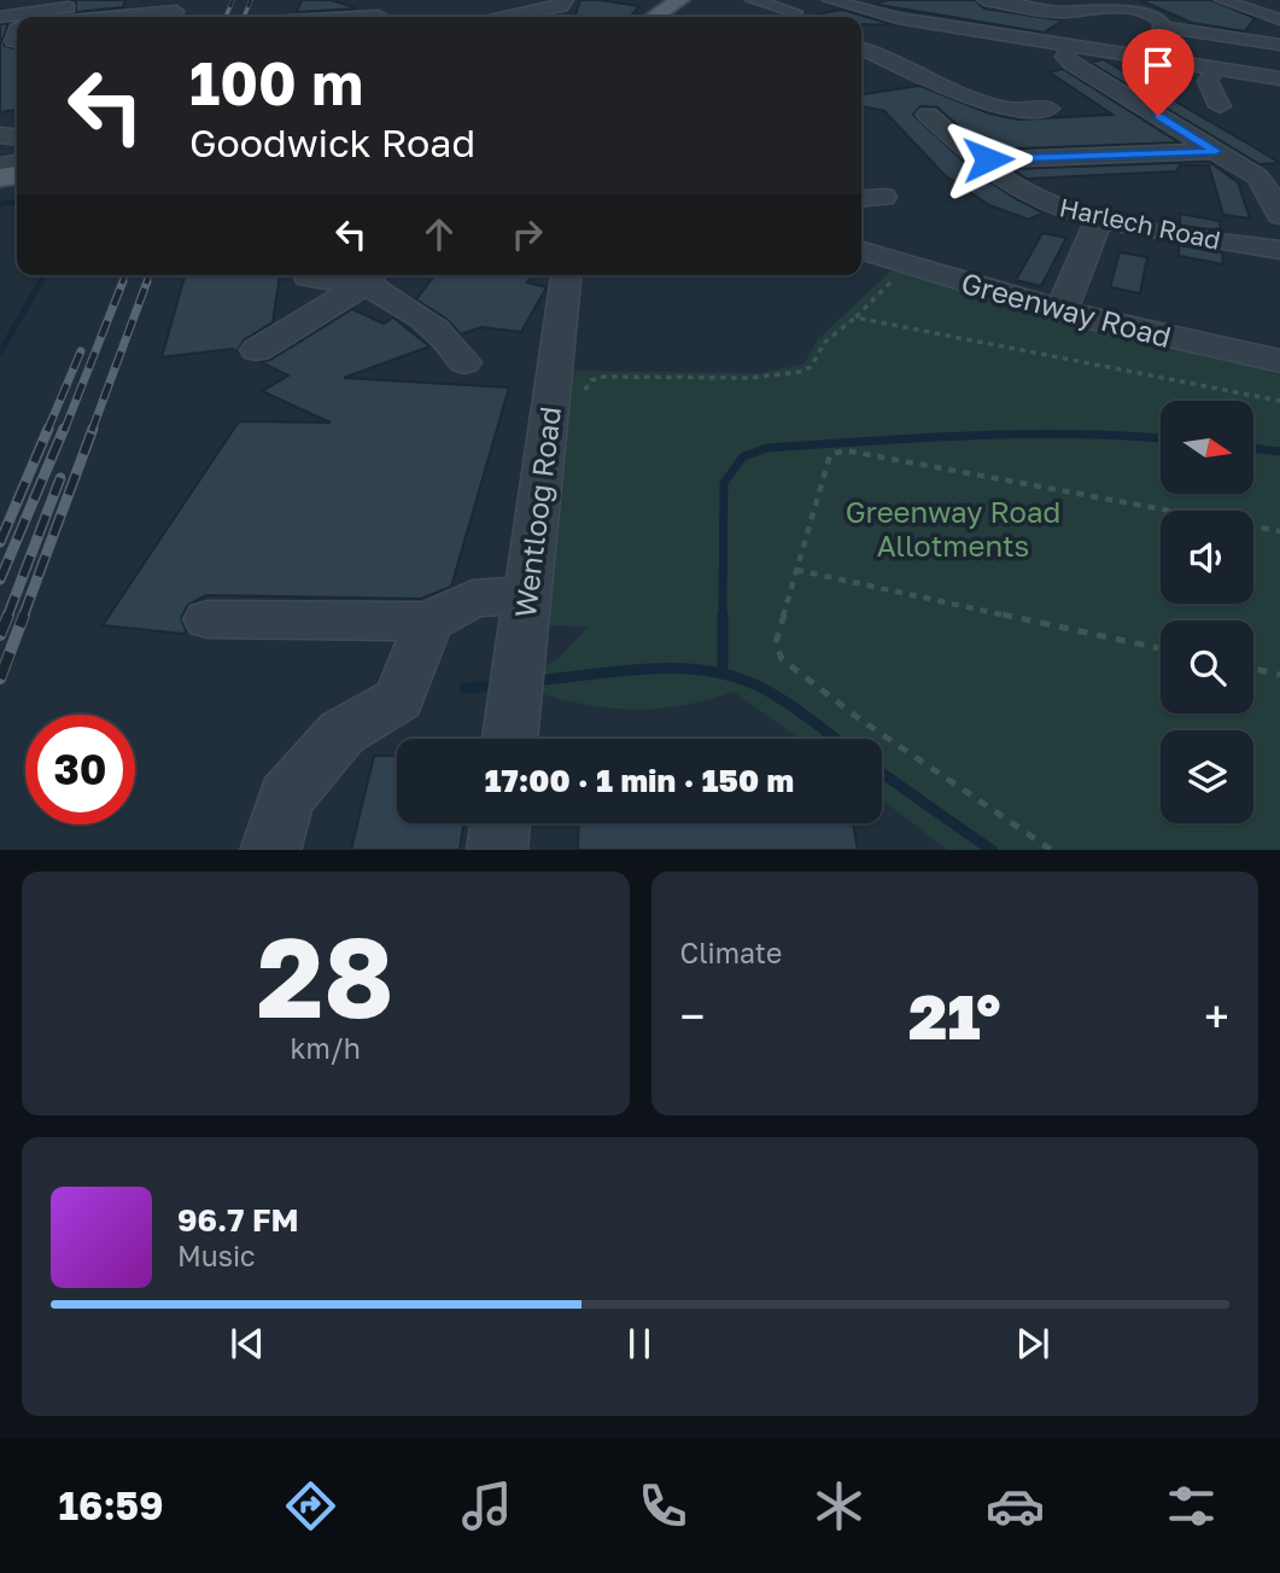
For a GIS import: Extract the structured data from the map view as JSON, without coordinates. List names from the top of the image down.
{
  "streets": {
    "street": ["Harlech Road", "Greenway Road", "Wentloog Road"]
  },
  "parks": ["Greenway Road Allotments"],
  "north": "right",
  "page": {
    "turn": ["100 m", "Goodwick Road"],
    "limit": "30",
    "trip": "17:00 · 1 min · 150 m",
    "tile": [
      ["28", "km/h"],
      "Climate"
    ],
    "heat": ["−", "21°", "+"],
    "song": ["96.7 FM", "Music"],
    "tabs": "16:59"
  }
}
